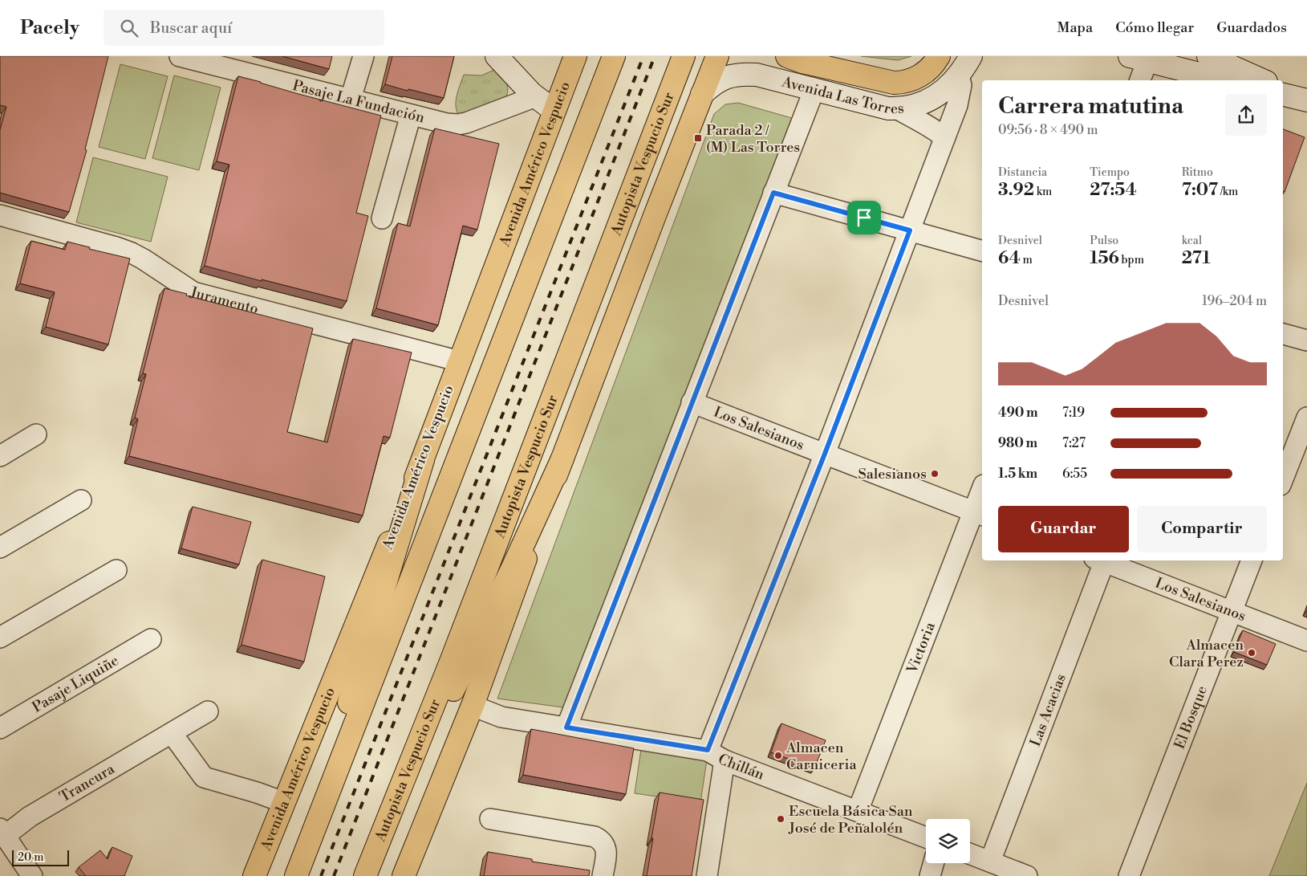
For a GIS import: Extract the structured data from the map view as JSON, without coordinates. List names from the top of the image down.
{
  "streets": {
    "main road": ["Autopista Vespucio Sur", "Avenida Américo Vespucio"],
    "street": [
      "Avenida Las Torres",
      "Pasaje La Fundación",
      "Juramento",
      "Los Salesianos",
      "Victoria",
      "Pasaje Liquiñe",
      "Las Acacias",
      "El Bosque",
      "Chillán",
      "Trancura"
    ]
  },
  "crossings": [
    ["Avenida Américo Vespucio", "Juramento"],
    ["Los Salesianos", "Victoria"],
    ["Los Salesianos", "El Bosque"],
    ["Victoria", "Chillán"]
  ],
  "places": {
    "transit": ["Parada 2 / (M) Las Torres"],
    "other": [
      "Salesianos",
      "Almacen Clara Perez",
      "Almacen Carniceria",
      "Escuela Básica San José de Peñalolén"
    ]
  },
  "scale_bar": "20 m",
  "page": {
    "header": "Pacely",
    "search": "Buscar aquí",
    "nav": ["Mapa", "Cómo llegar", "Guardados"],
    "heading": ["Carrera matutina", "09:56 · 8 × 490 m"],
    "stats": [
      ["Distancia", "3.92 km"],
      ["Tiempo", "27:54"],
      ["Ritmo", "7:07 /km"],
      ["Desnivel", "64 m"],
      ["Pulso", "156 bpm"],
      ["kcal", "271"]
    ],
    "chart": ["Desnivel", "196–204 m"],
    "list": [
      {
        "name": "490 m",
        "note": "7:19"
      },
      {
        "name": "980 m",
        "note": "7:27"
      },
      {
        "name": "1.5 km",
        "note": "6:55"
      }
    ],
    "buttons": ["Guardar", "Compartir"],
    "scale": "20 m"
  }
}
